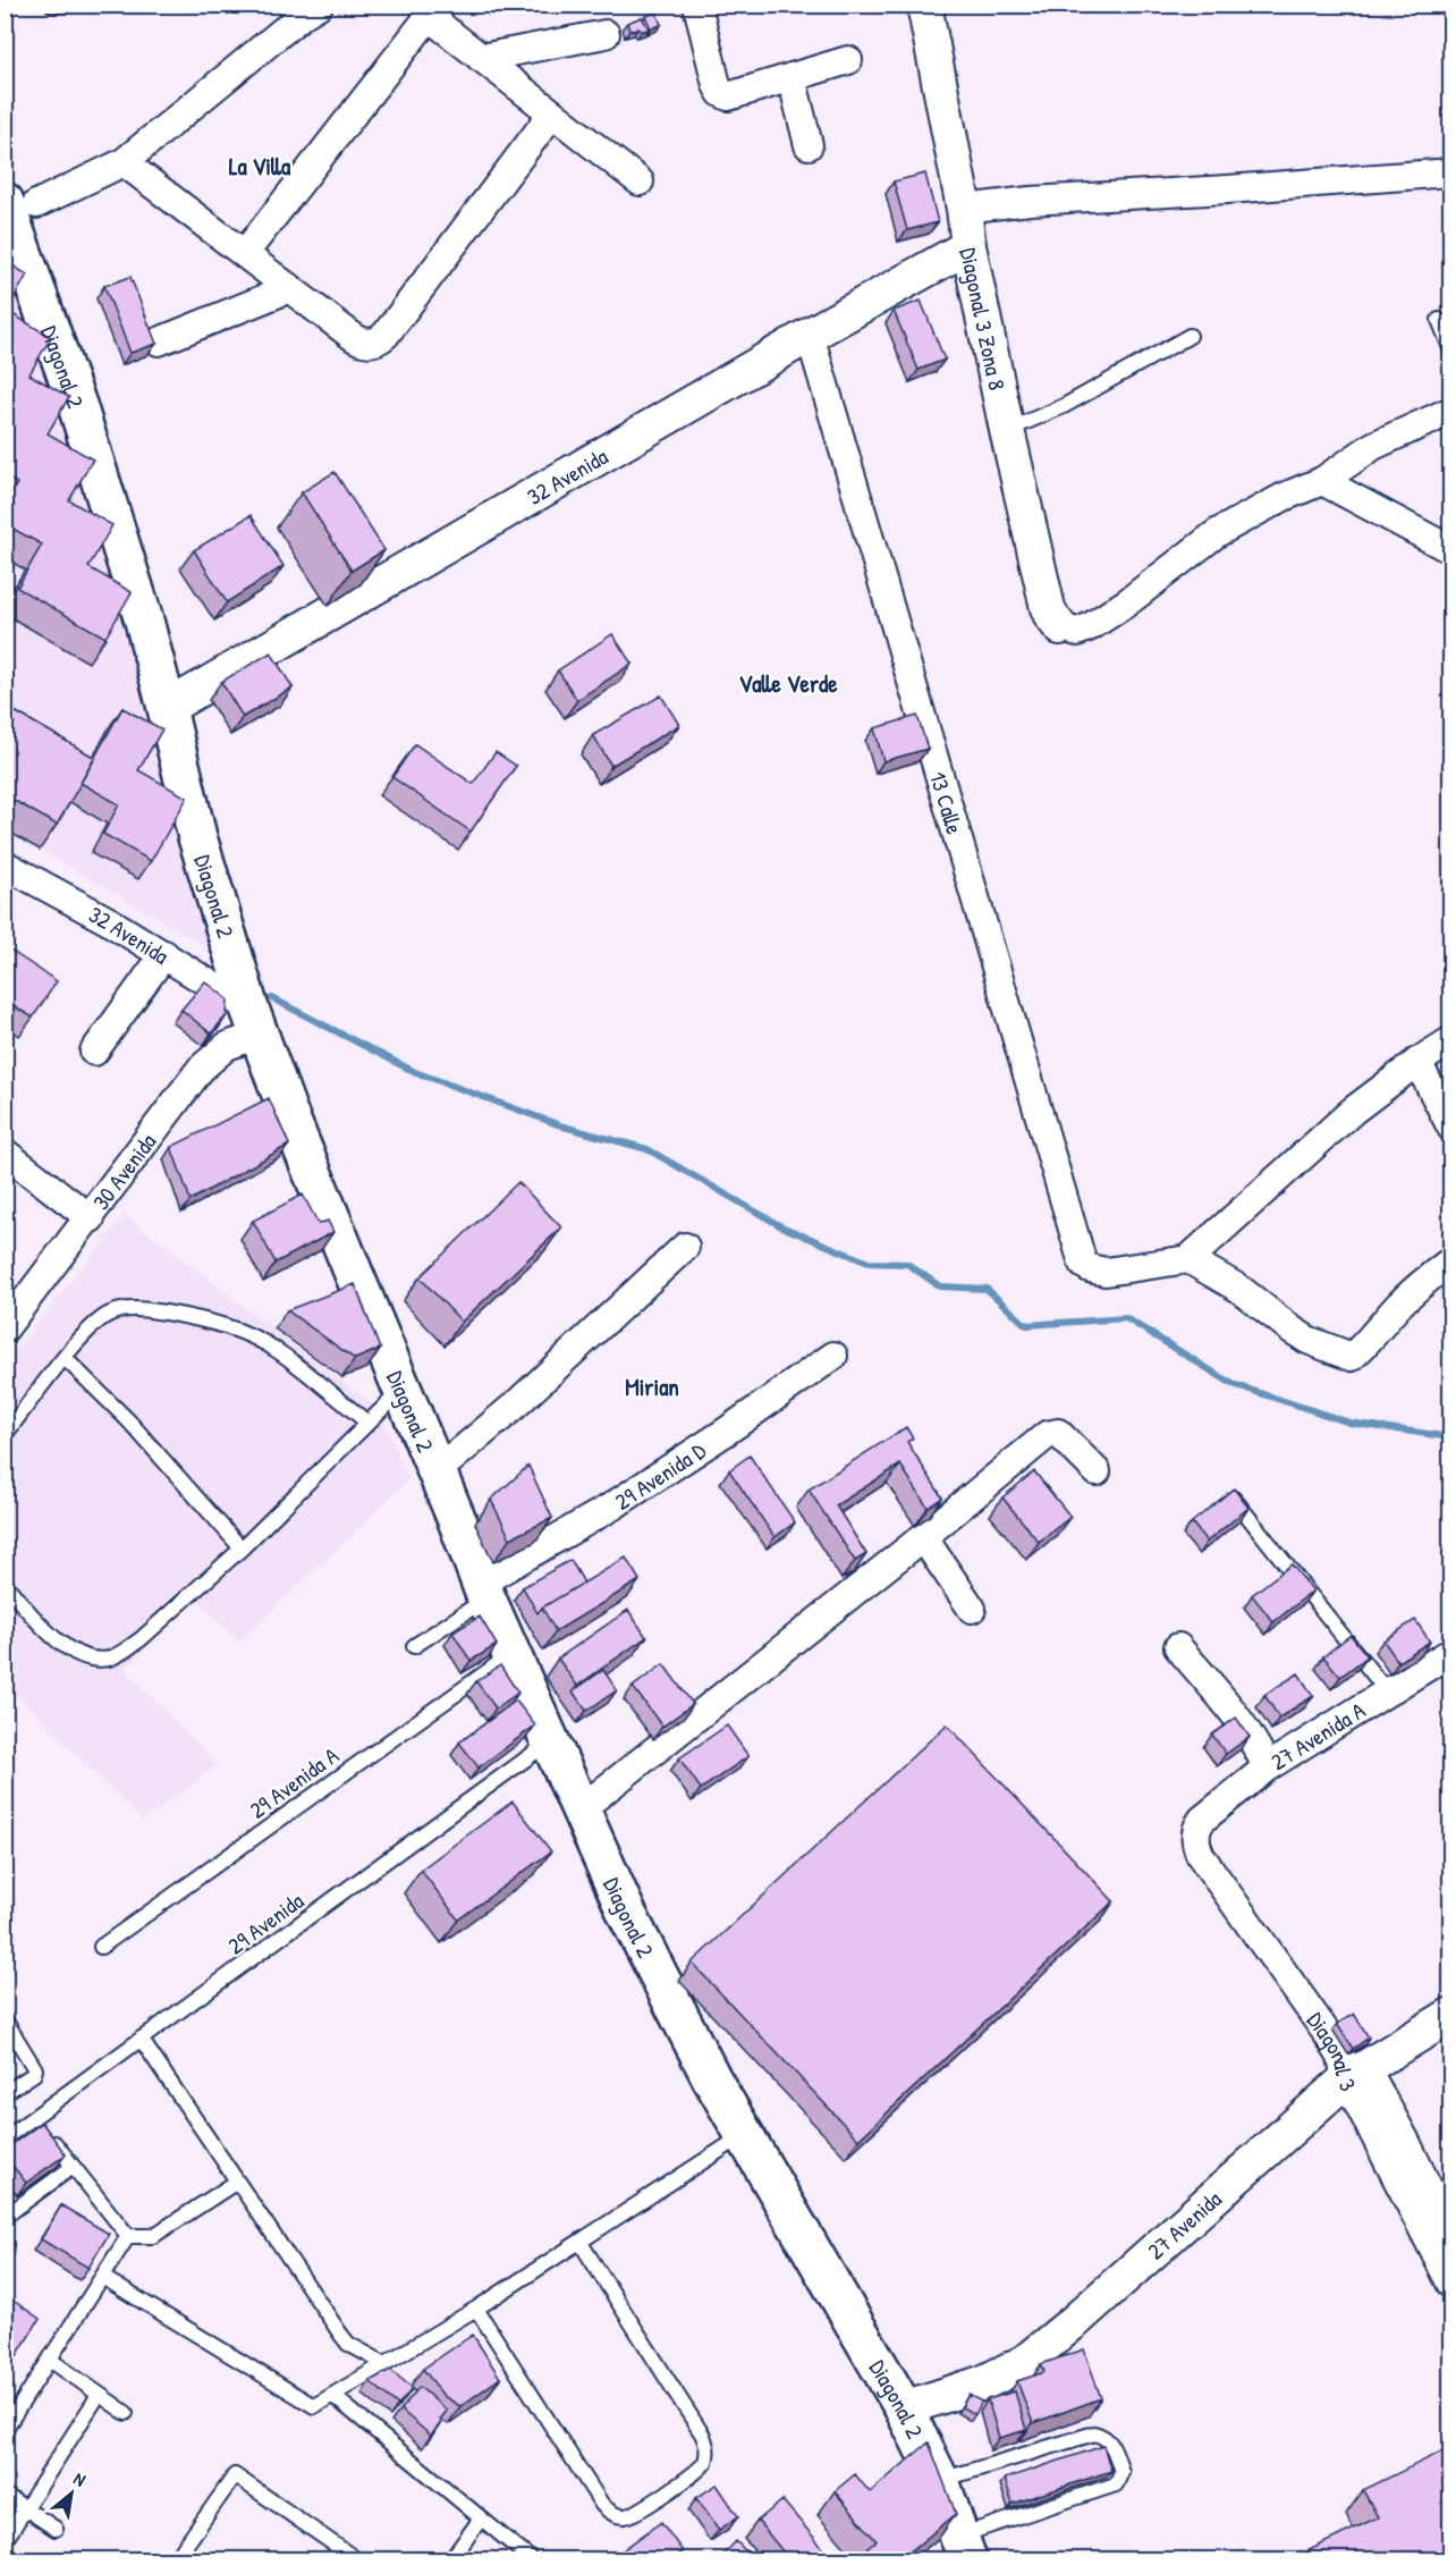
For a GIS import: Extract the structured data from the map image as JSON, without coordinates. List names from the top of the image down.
{
  "streets": {
    "main road": ["Diagonal 2"],
    "street": [
      "Diagonal 3 Zona 8",
      "32 Avenida",
      "13 Calle",
      "30 Avenida",
      "29 Avenida D",
      "27 Avenida A",
      "Diagonal 3",
      "27 Avenida"
    ],
    "lane": ["29 Avenida A", "29 Avenida"]
  },
  "crossings": [
    ["Diagonal 3 Zona 8", "32 Avenida"],
    ["Diagonal 2", "32 Avenida"],
    ["Diagonal 2", "30 Avenida"],
    ["Diagonal 2", "29 Avenida D"],
    ["Diagonal 2", "29 Avenida A"],
    ["Diagonal 2", "29 Avenida"],
    ["Diagonal 2", "27 Avenida"],
    ["32 Avenida", "13 Calle"],
    ["32 Avenida", "30 Avenida"],
    ["27 Avenida A", "Diagonal 3"],
    ["Diagonal 3", "27 Avenida"]
  ],
  "districts": ["La Villa", "Valle Verde", "Mirian"],
  "north": "top right"
}
